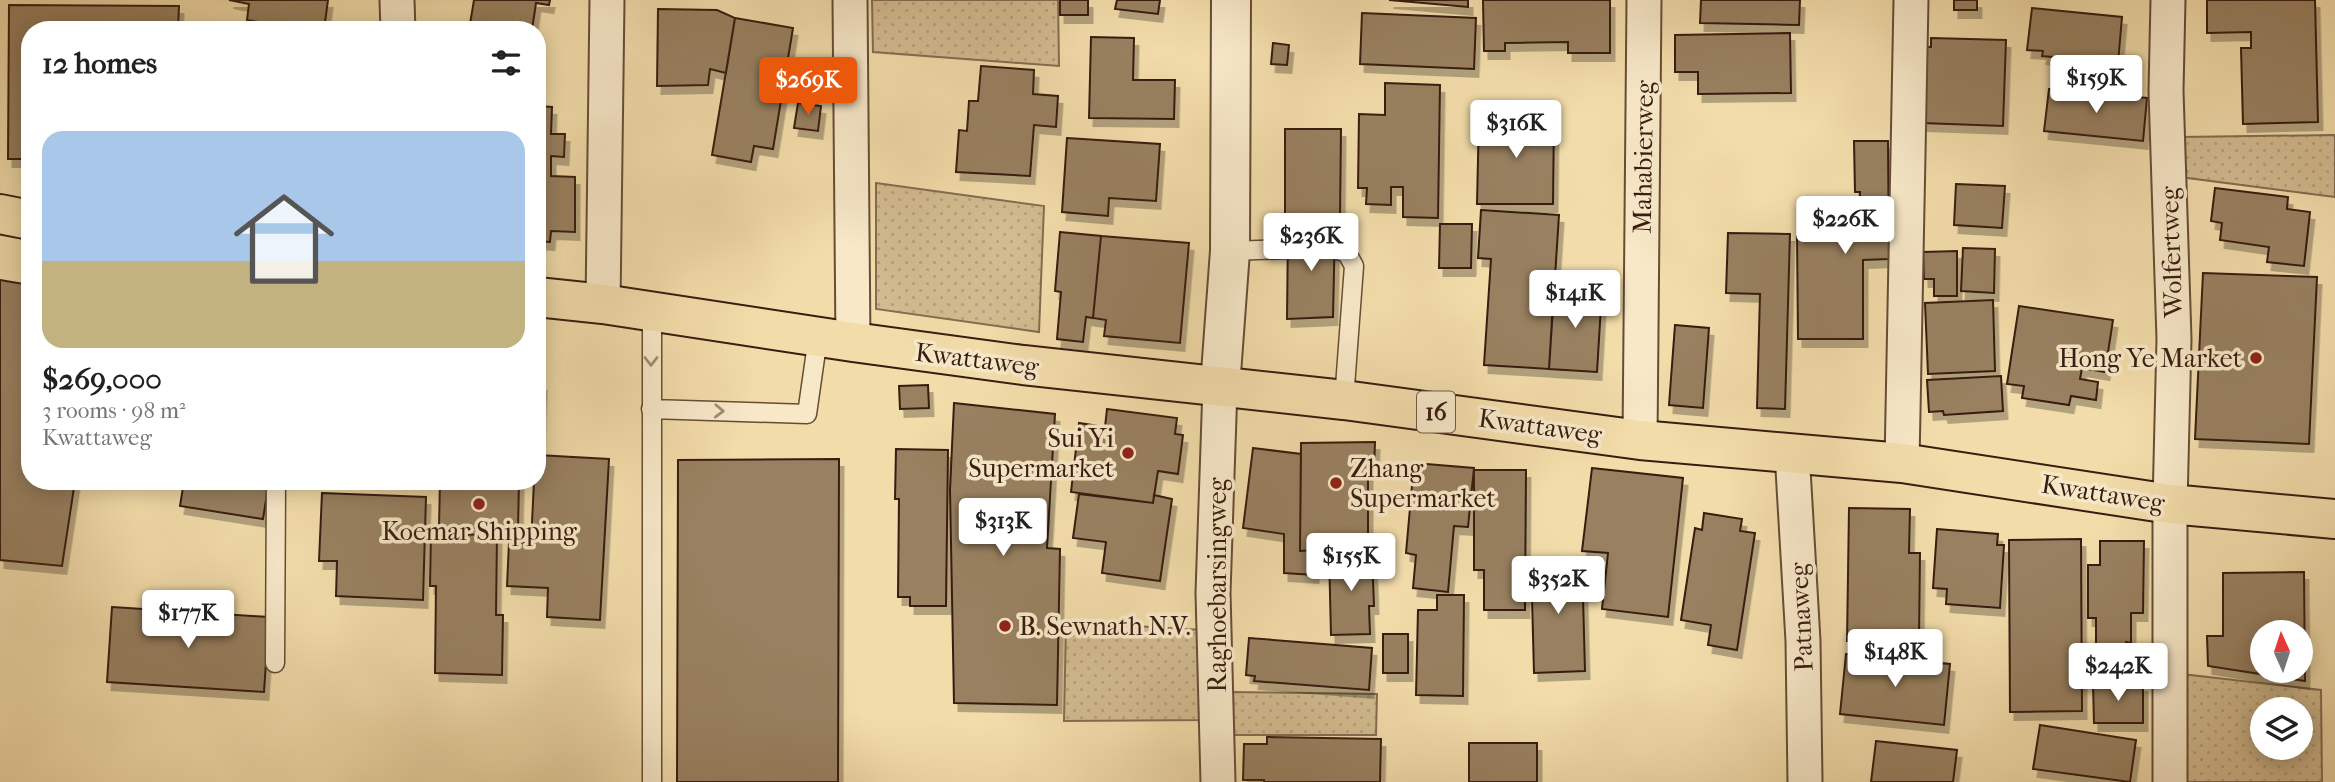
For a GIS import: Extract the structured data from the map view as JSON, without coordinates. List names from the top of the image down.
{
  "streets": {
    "main road": ["Kwattaweg", "16"],
    "street": [
      "Mahabierweg",
      "Wolfertweg",
      "Raghoebarsingweg",
      "Patnaweg"
    ]
  },
  "crossings": [
    ["Mahabierweg", "Kwattaweg"],
    ["Wolfertweg", "Kwattaweg"],
    ["Kwattaweg", "Raghoebarsingweg"],
    ["Kwattaweg", "Patnaweg"]
  ],
  "places": [
    "Hong Ye Market",
    "Sui Yi Supermarket",
    "Zhang Supermarket",
    "Koemar Shipping",
    "B. Sewnath N.V."
  ],
  "north": "top",
  "page": {
    "heading": "12 homes",
    "price": [
      "$159K",
      "$269K",
      "$316K",
      "$226K",
      "$236K",
      "$141K",
      "$313K",
      "$155K",
      "$352K",
      "$177K",
      "$148K",
      "$242K"
    ],
    "list": [
      {
        "name": "$269,000",
        "note": "3 rooms · 98 m² · Kwattaweg"
      }
    ]
  }
}
